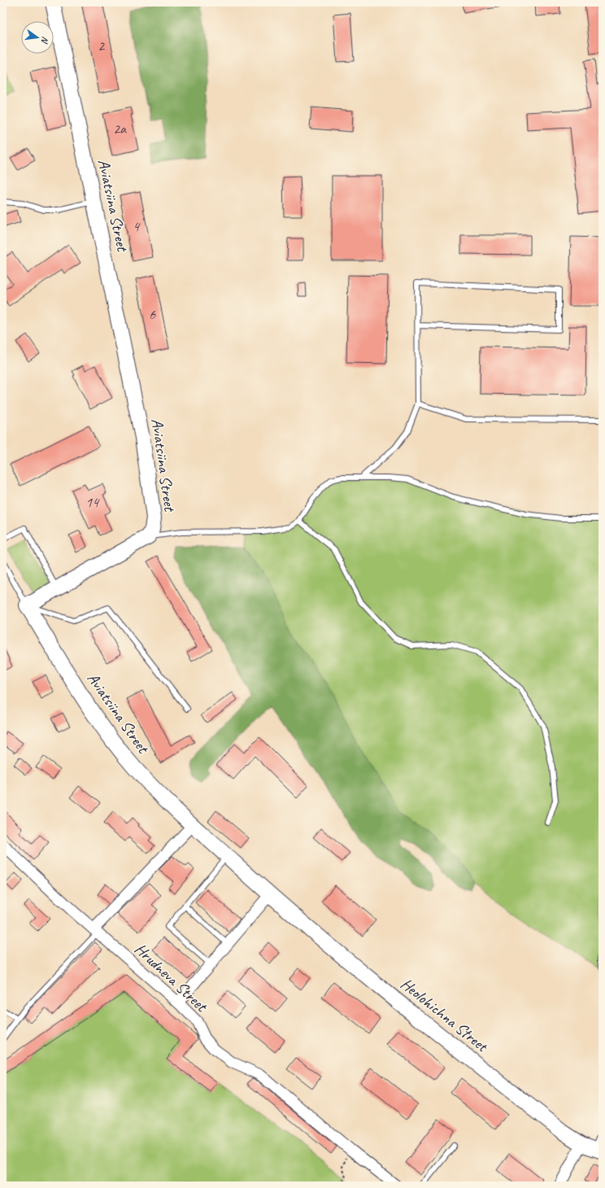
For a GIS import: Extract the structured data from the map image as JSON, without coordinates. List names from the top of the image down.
{
  "streets": {
    "street": ["Aviatsiina Street", "Hrudneva Street", "Heolohichna Street"]
  },
  "crossings": [
    ["Aviatsiina Street", "Heolohichna Street"]
  ],
  "house_numbers": [
    "2",
    "2а",
    "4",
    "6",
    "14"
  ],
  "north": "right"
}
